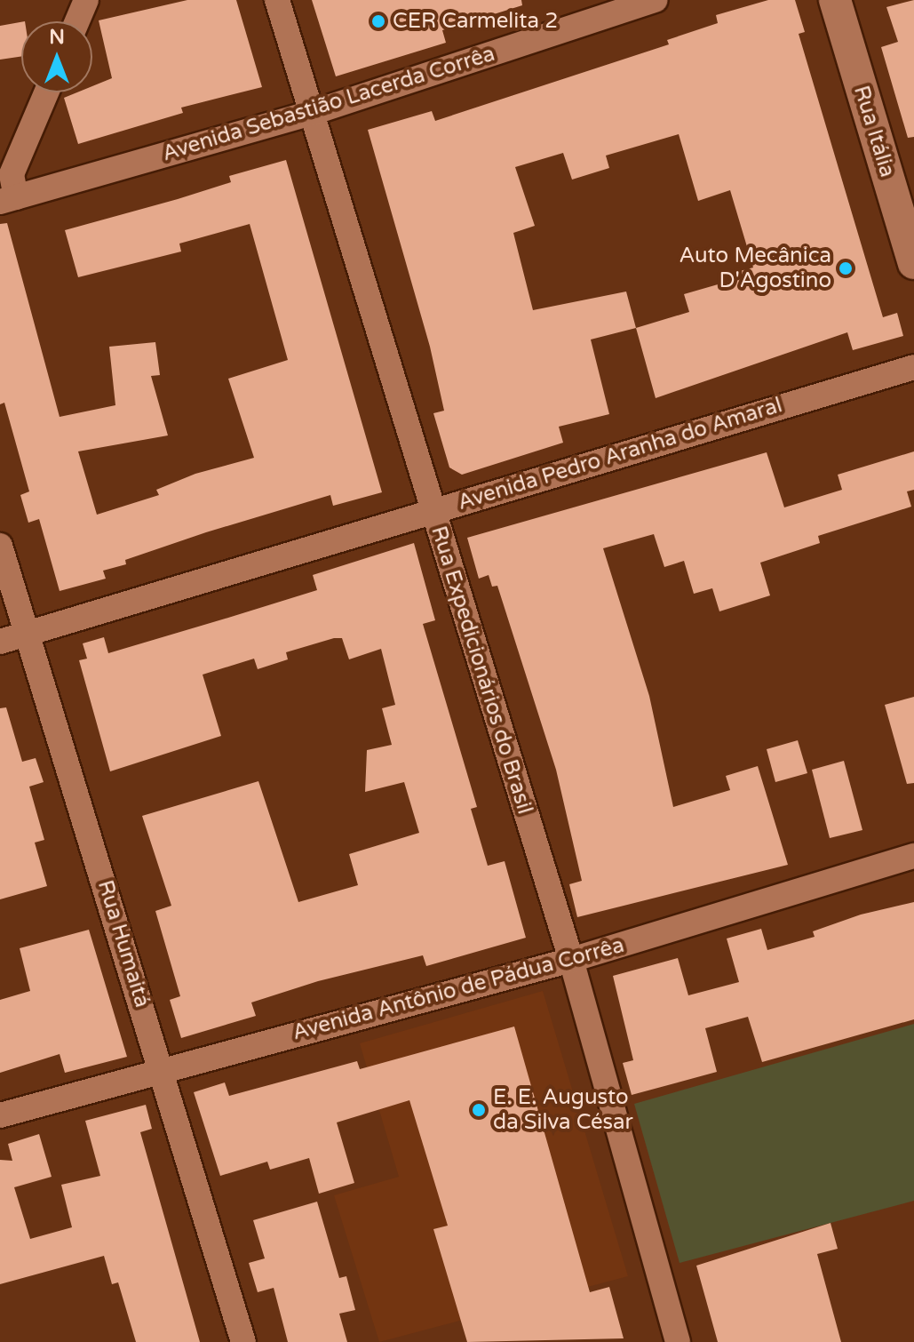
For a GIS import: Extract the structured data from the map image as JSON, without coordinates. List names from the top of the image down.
{
  "streets": {
    "street": [
      "Avenida Sebastião Lacerda Corrêa",
      "Rua Itália",
      "Avenida Pedro Aranha do Amaral",
      "Rua Expedicionários do Brasil",
      "Rua Humaitá",
      "Avenida Antônio de Pádua Corrêa"
    ]
  },
  "crossings": [
    ["Avenida Sebastião Lacerda Corrêa", "Rua Expedicionários do Brasil"],
    ["Avenida Pedro Aranha do Amaral", "Rua Expedicionários do Brasil"],
    ["Avenida Pedro Aranha do Amaral", "Rua Humaitá"],
    ["Rua Expedicionários do Brasil", "Avenida Antônio de Pádua Corrêa"],
    ["Rua Humaitá", "Avenida Antônio de Pádua Corrêa"]
  ],
  "places": ["CER Carmelita 2", "Auto Mecânica D'Agostino", "E. E. Augusto da Silva César"],
  "north": "top"
}
